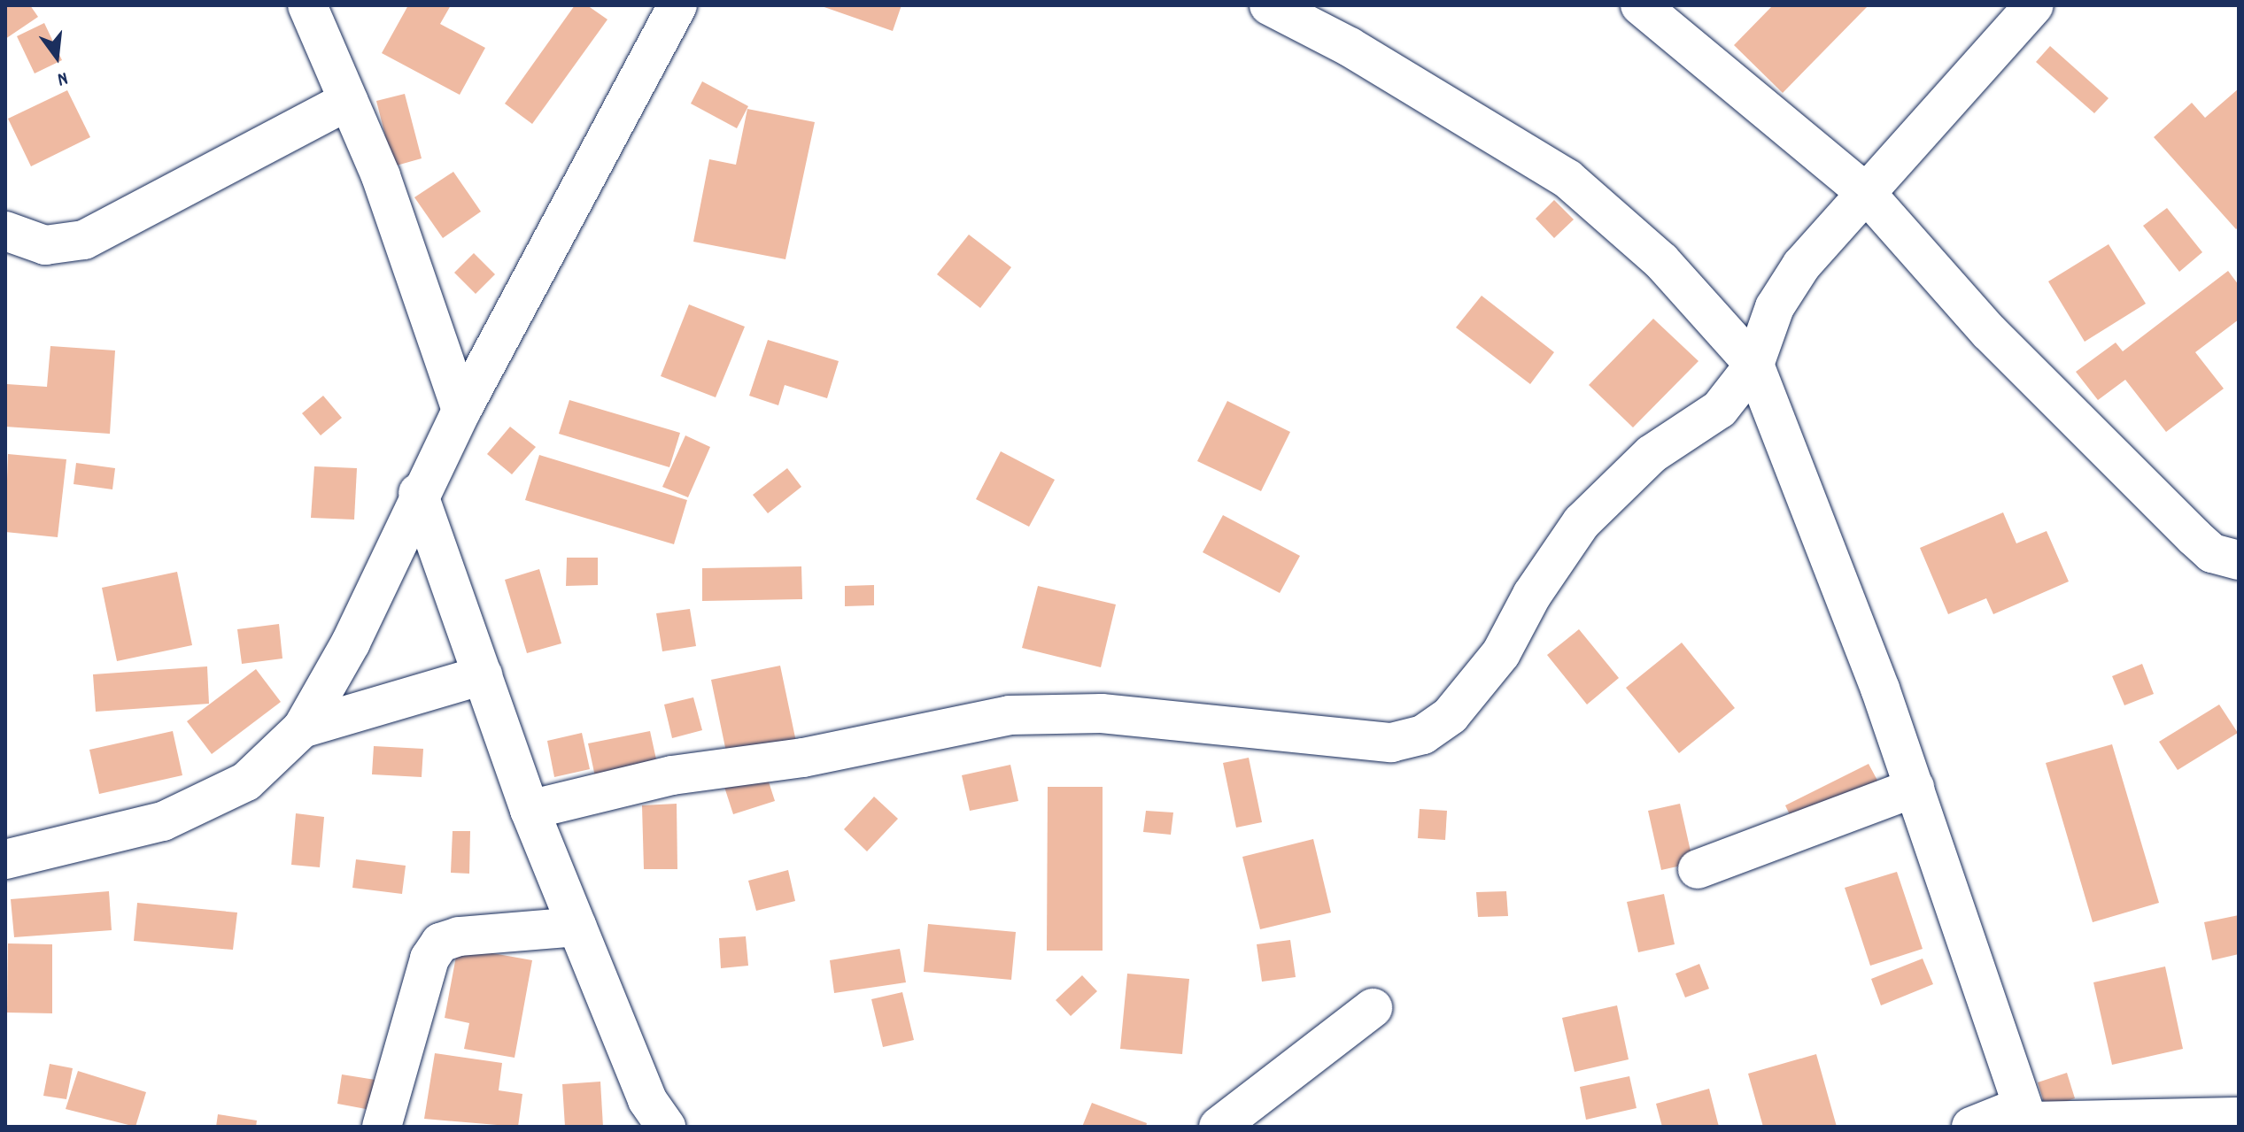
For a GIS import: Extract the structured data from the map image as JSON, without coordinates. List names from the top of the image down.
{
  "north": "bottom"
}
